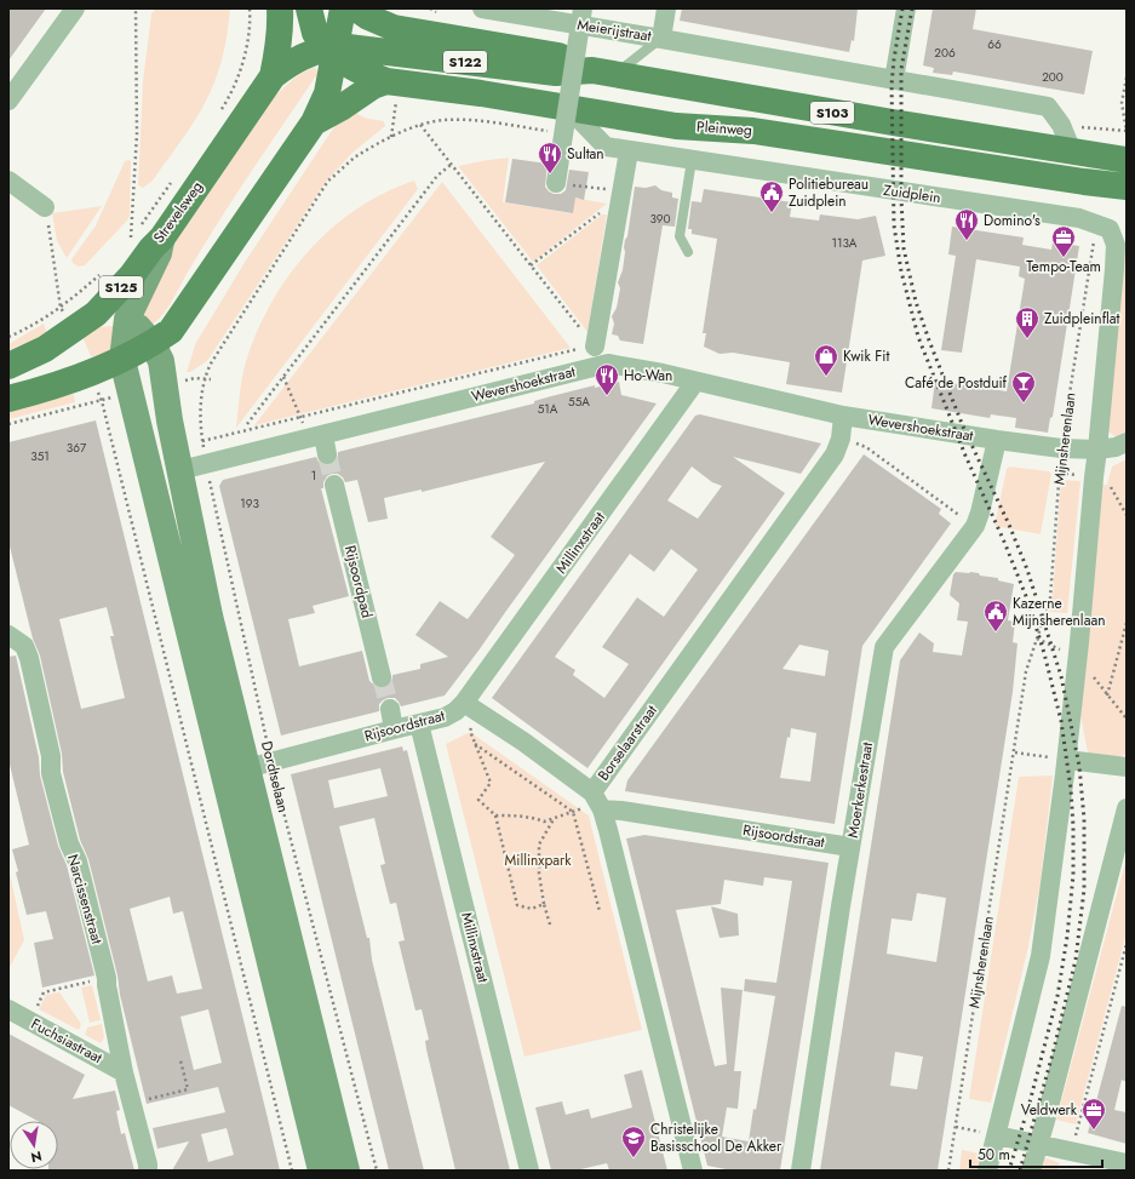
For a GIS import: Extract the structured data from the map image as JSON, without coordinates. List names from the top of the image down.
{
  "streets": {
    "main road": [
      "S122",
      "S103",
      "Pleinweg",
      "Strevelsweg",
      "S125",
      "Dordtselaan"
    ],
    "street": [
      "Meierijstraat",
      "Zuidplein",
      "Wevershoekstraat",
      "Millinxstraat",
      "Rijsoordpad",
      "Rijsoordstraat",
      "Borselaarstraat",
      "Moerkerkestraat",
      "Narcissenstraat",
      "Fuchsiastraat"
    ],
    "path": ["Mijnsherenlaan"]
  },
  "crossings": [
    ["S122", "S103"],
    ["S122", "Pleinweg"],
    ["S122", "Strevelsweg"],
    ["Pleinweg", "Zuidplein"],
    ["Zuidplein", "Mijnsherenlaan"],
    ["Wevershoekstraat", "Mijnsherenlaan"],
    ["Wevershoekstraat", "Millinxstraat"],
    ["Wevershoekstraat", "Borselaarstraat"],
    ["Wevershoekstraat", "Dordtselaan"],
    ["Wevershoekstraat", "Moerkerkestraat"],
    ["Millinxstraat", "Rijsoordstraat"],
    ["Rijsoordstraat", "Borselaarstraat"],
    ["Rijsoordstraat", "Dordtselaan"],
    ["Rijsoordstraat", "Moerkerkestraat"],
    ["Narcissenstraat", "Fuchsiastraat"]
  ],
  "parks": ["Millinxpark"],
  "places": {
    "restaurant": ["Sultan", "Domino's", "Ho-Wan"],
    "public building": ["Politiebureau Zuidplein", "Kazerne Mijnsherenlaan"],
    "office": ["Tempo-Team", "Veldwerk"],
    "building": ["Zuidpleinflat"],
    "shop": ["Kwik Fit"],
    "bar": ["Café de Postduif"],
    "school or university": ["Christelijke Basisschool De Akker"]
  },
  "house_numbers": [
    "66",
    "206",
    "200",
    "390",
    "113A",
    "55A",
    "51A",
    "367",
    "351",
    "1",
    "193"
  ],
  "scale_bar": "50 m",
  "north": "bottom"
}
